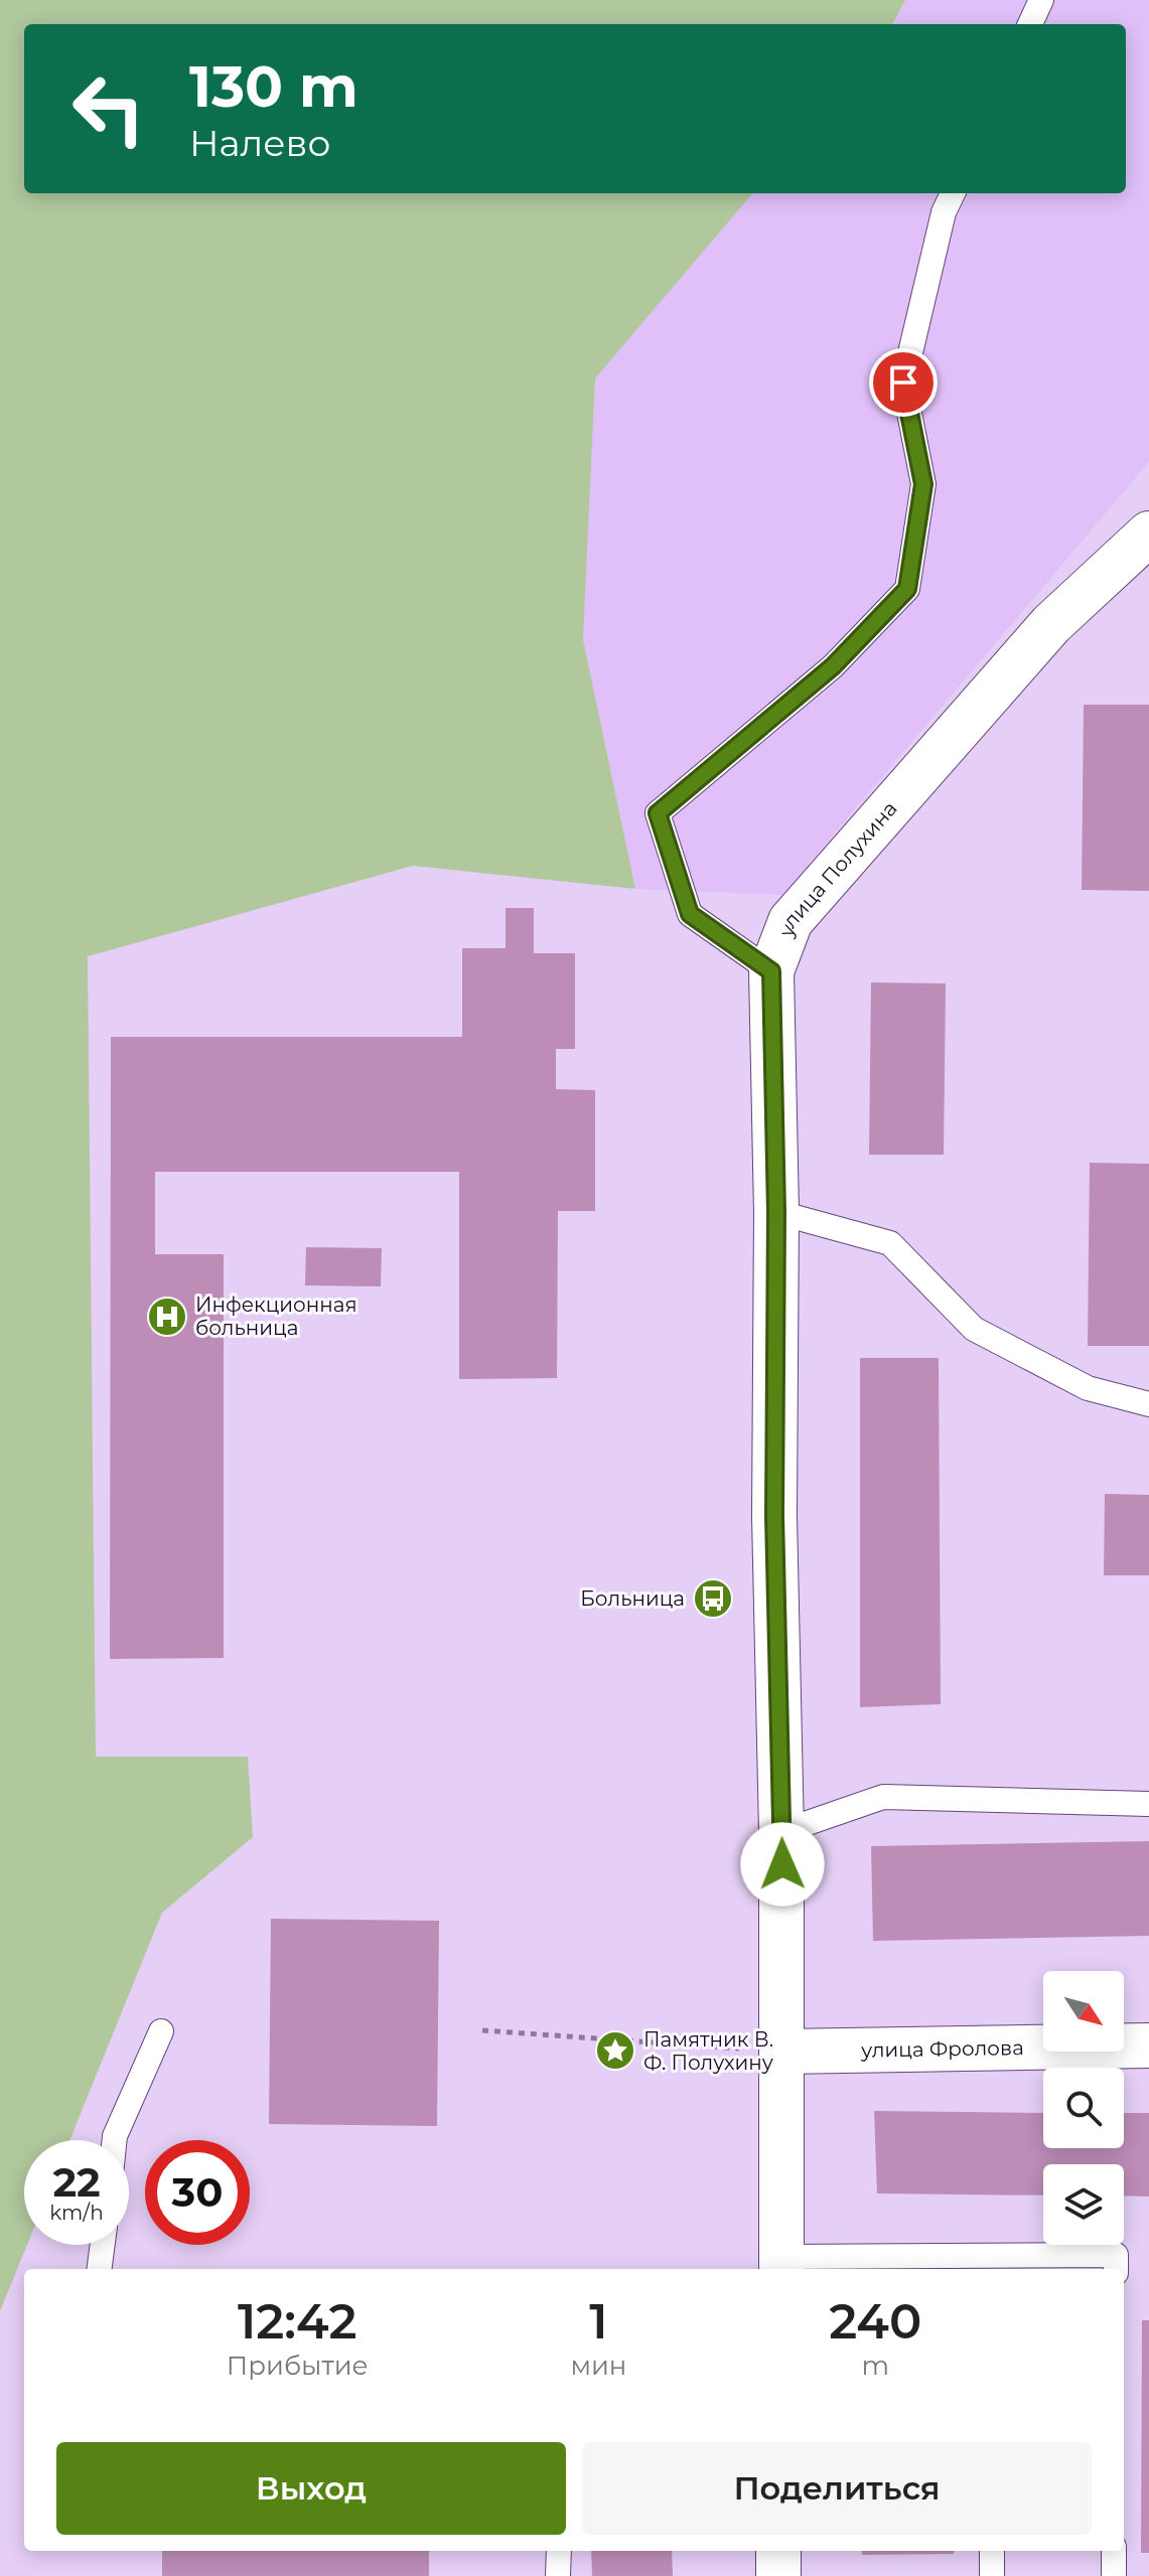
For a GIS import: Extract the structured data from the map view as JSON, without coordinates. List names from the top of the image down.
{
  "streets": {
    "street": ["улица Полухина", "улица Фролова"]
  },
  "crossings": [
    ["улица Полухина", "улица Фролова"]
  ],
  "places": {
    "hospital": ["Инфекционная больница"],
    "bus stop": ["Больница"],
    "place": ["Памятник В. Ф. Полухину"]
  },
  "north": "bottom right",
  "page": {
    "turn": ["130 m", "Налево"],
    "speed": "22 km/h",
    "limit": "30",
    "eta": [
      "12:42",
      "Прибытие",
      "1",
      "мин",
      "240",
      "m"
    ],
    "buttons": ["Выход", "Поделиться"]
  }
}
